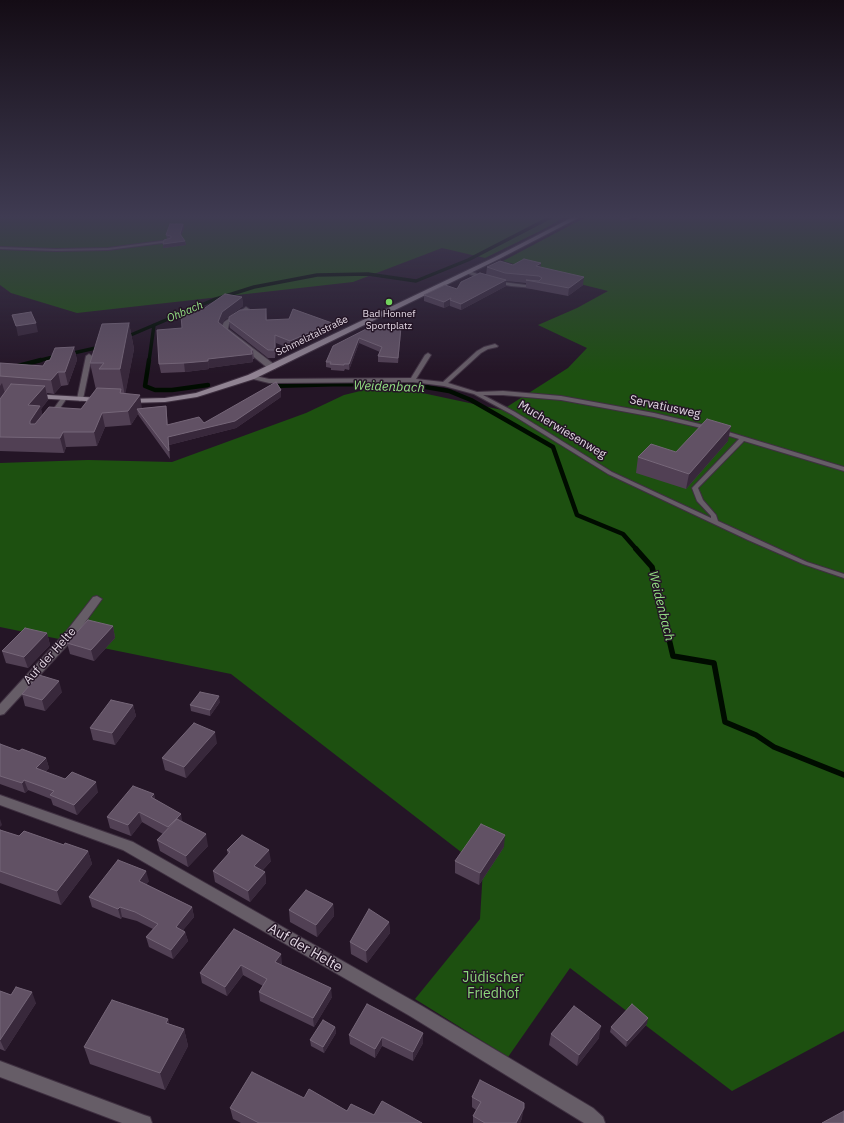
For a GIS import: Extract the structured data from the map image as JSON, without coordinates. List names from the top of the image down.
{
  "streets": {
    "main road": ["Schmelztalstraße"],
    "street": ["Auf der Helte"],
    "lane": ["Servatiusweg", "Mucherwiesenweg"]
  },
  "crossings": [
    ["Schmelztalstraße", "Mucherwiesenweg"],
    ["Servatiusweg", "Mucherwiesenweg"]
  ],
  "water": ["Ohbach", "Weidenbach"],
  "parks": ["Jüdischer Friedhof"],
  "places": ["Bad Honnef Sportplatz"]
}
